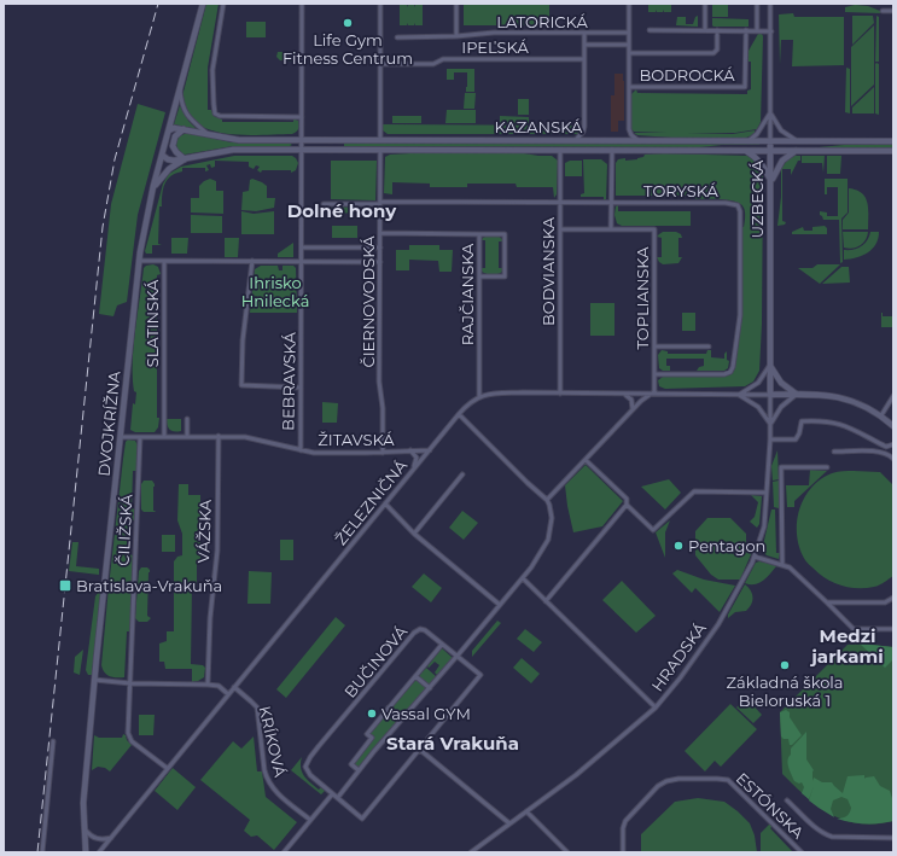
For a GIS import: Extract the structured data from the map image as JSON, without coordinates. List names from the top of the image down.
{
  "streets": {
    "main road": ["KAZANSKÁ", "UZBECKÁ", "DVOJKRÍŽNA"],
    "street": [
      "LATORICKÁ",
      "IPEĽSKÁ",
      "BODROCKÁ",
      "TORYSKÁ",
      "BODVIANSKA",
      "RAJČIANSKA",
      "TOPLIANSKA",
      "ČIERNOVODSKÁ",
      "SLATINSKÁ",
      "BEBRAVSKÁ",
      "ŽITAVSKÁ",
      "ŽELEZNIČNÁ",
      "ČILIŽSKÁ",
      "VÁŽSKA",
      "HRADSKÁ",
      "BUČINOVÁ",
      "KRÍKOVÁ",
      "ESTÓNSKA"
    ]
  },
  "crossings": [
    ["KAZANSKÁ", "UZBECKÁ"],
    ["KAZANSKÁ", "BODVIANSKA"],
    ["KAZANSKÁ", "ČIERNOVODSKÁ"],
    ["KAZANSKÁ", "BEBRAVSKÁ"],
    ["KAZANSKÁ", "DVOJKRÍŽNA"],
    ["TORYSKÁ", "BODVIANSKA"],
    ["TORYSKÁ", "TOPLIANSKA"],
    ["TORYSKÁ", "ČIERNOVODSKÁ"],
    ["UZBECKÁ", "HRADSKÁ"],
    ["RAJČIANSKA", "ČIERNOVODSKÁ"],
    ["RAJČIANSKA", "ŽELEZNIČNÁ"],
    ["ČIERNOVODSKÁ", "SLATINSKÁ"],
    ["ČIERNOVODSKÁ", "ŽITAVSKÁ"],
    ["SLATINSKÁ", "BEBRAVSKÁ"],
    ["SLATINSKÁ", "ŽITAVSKÁ"],
    ["BEBRAVSKÁ", "ŽITAVSKÁ"],
    ["DVOJKRÍŽNA", "ŽITAVSKÁ"],
    ["ŽITAVSKÁ", "ŽELEZNIČNÁ"],
    ["ŽITAVSKÁ", "ČILIŽSKÁ"],
    ["ŽITAVSKÁ", "VÁŽSKA"],
    ["ŽELEZNIČNÁ", "ČILIŽSKÁ"],
    ["ŽELEZNIČNÁ", "KRÍKOVÁ"]
  ],
  "districts": ["Dolné hony", "Medzi jarkami", "Stará Vrakuňa"],
  "parks": ["Ihrisko Hnilecká"],
  "places": {
    "other": [
      "Life Gym Fitness Centrum",
      "Pentagon",
      "Základná škola Bieloruská 1",
      "Vassal GYM"
    ],
    "transit": ["Bratislava-Vrakuňa"]
  }
}
